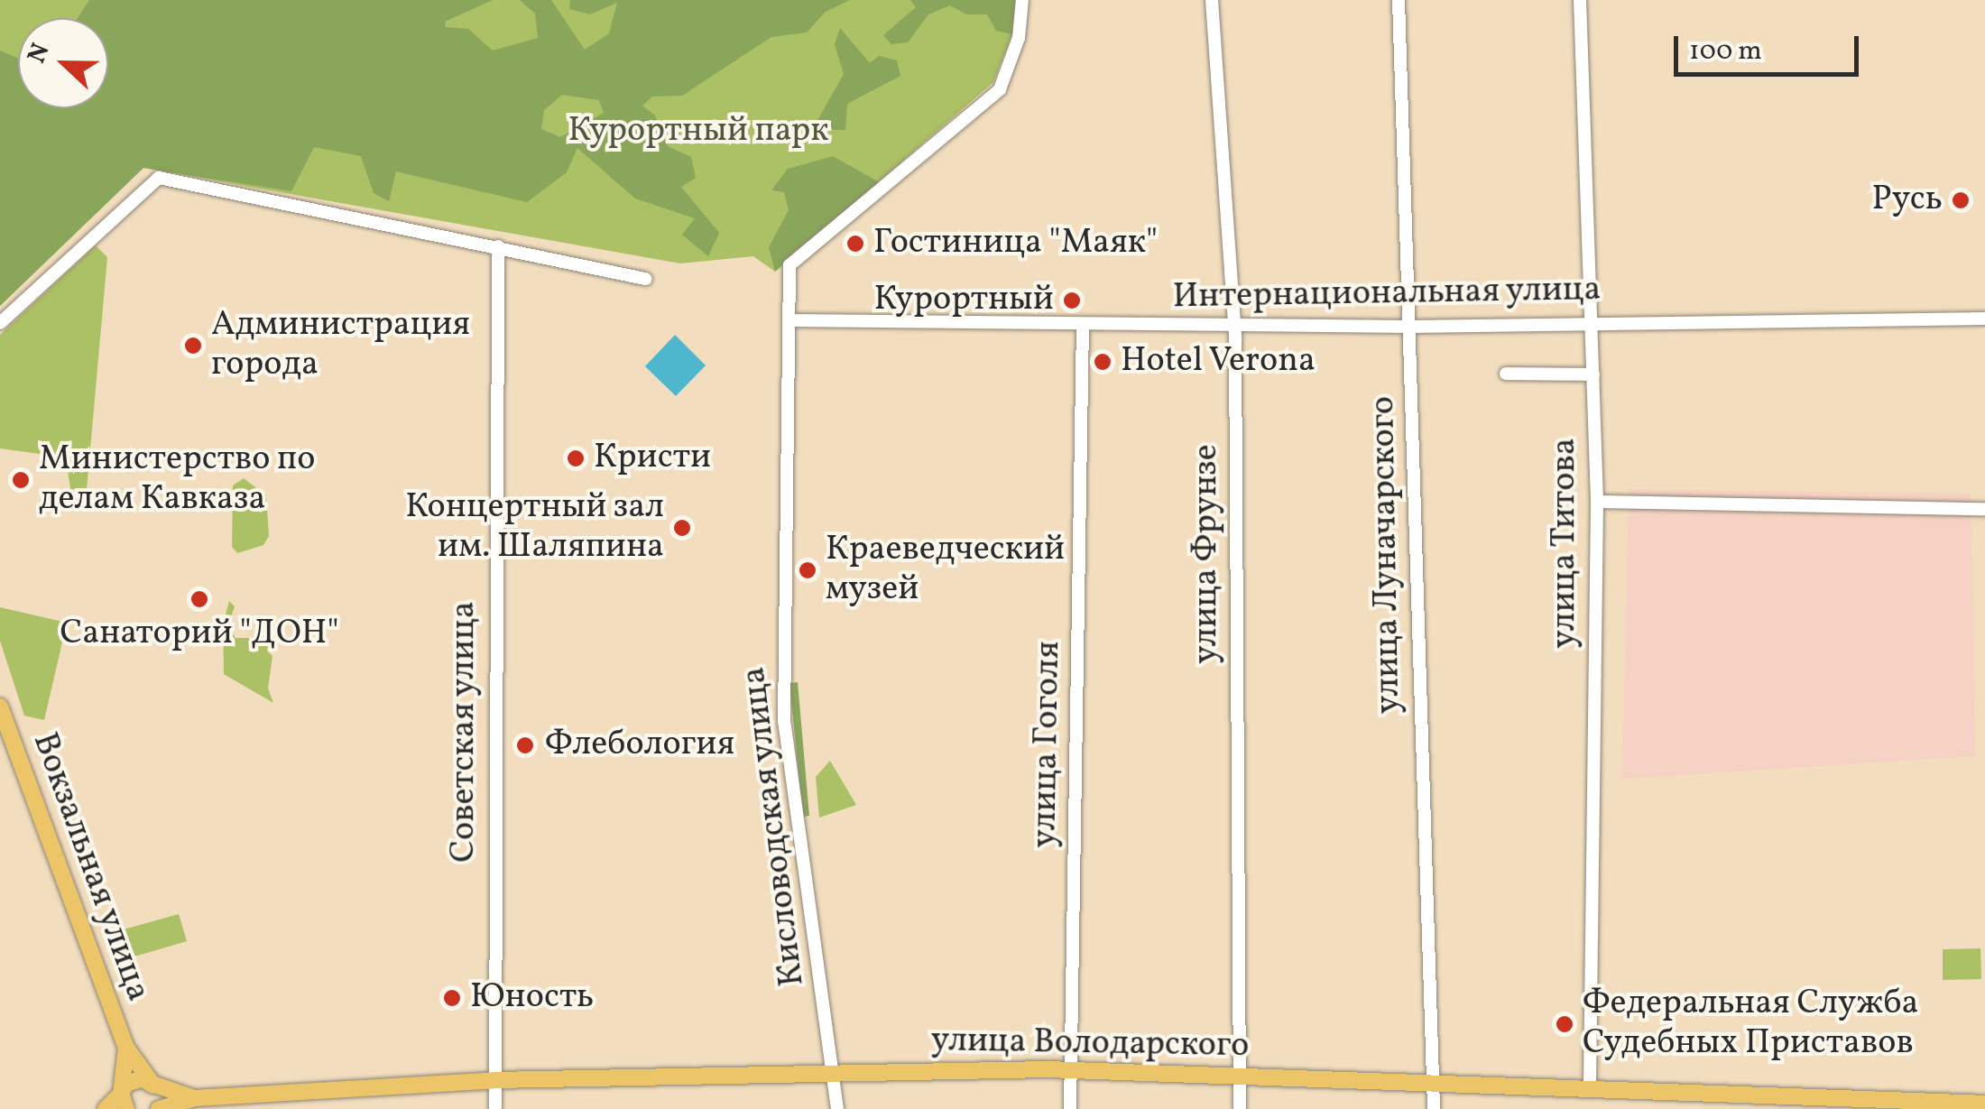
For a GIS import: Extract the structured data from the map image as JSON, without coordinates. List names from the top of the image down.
{
  "streets": {
    "main road": ["Вокзальная улица", "улица Володарского"],
    "street": [
      "Интернациональная улица",
      "улица Титова",
      "улица Фрунзе",
      "улица Луначарского",
      "Советская улица",
      "улица Гоголя",
      "Кисловодская улица"
    ]
  },
  "crossings": [
    ["Интернациональная улица", "улица Титова"],
    ["Интернациональная улица", "улица Фрунзе"],
    ["Интернациональная улица", "улица Луначарского"],
    ["Интернациональная улица", "улица Гоголя"],
    ["Интернациональная улица", "Кисловодская улица"],
    ["улица Титова", "улица Володарского"],
    ["улица Фрунзе", "улица Володарского"],
    ["улица Луначарского", "улица Володарского"],
    ["Советская улица", "улица Володарского"],
    ["улица Гоголя", "улица Володарского"],
    ["Кисловодская улица", "улица Володарского"]
  ],
  "parks": ["Курортный парк"],
  "places": [
    "Русь",
    "Гостиница \"Маяк\"",
    "Курортный",
    "Администрация города",
    "Hotel Verona",
    "Кристи",
    "Министерство по делам Кавказа",
    "Концертный зал им. Шаляпина",
    "Краеведческий музей",
    "Санаторий \"ДОН\"",
    "Флебология",
    "Юность",
    "Федеральная Служба Судебных Приставов"
  ],
  "scale_bar": "100 m",
  "north": "left"
}
